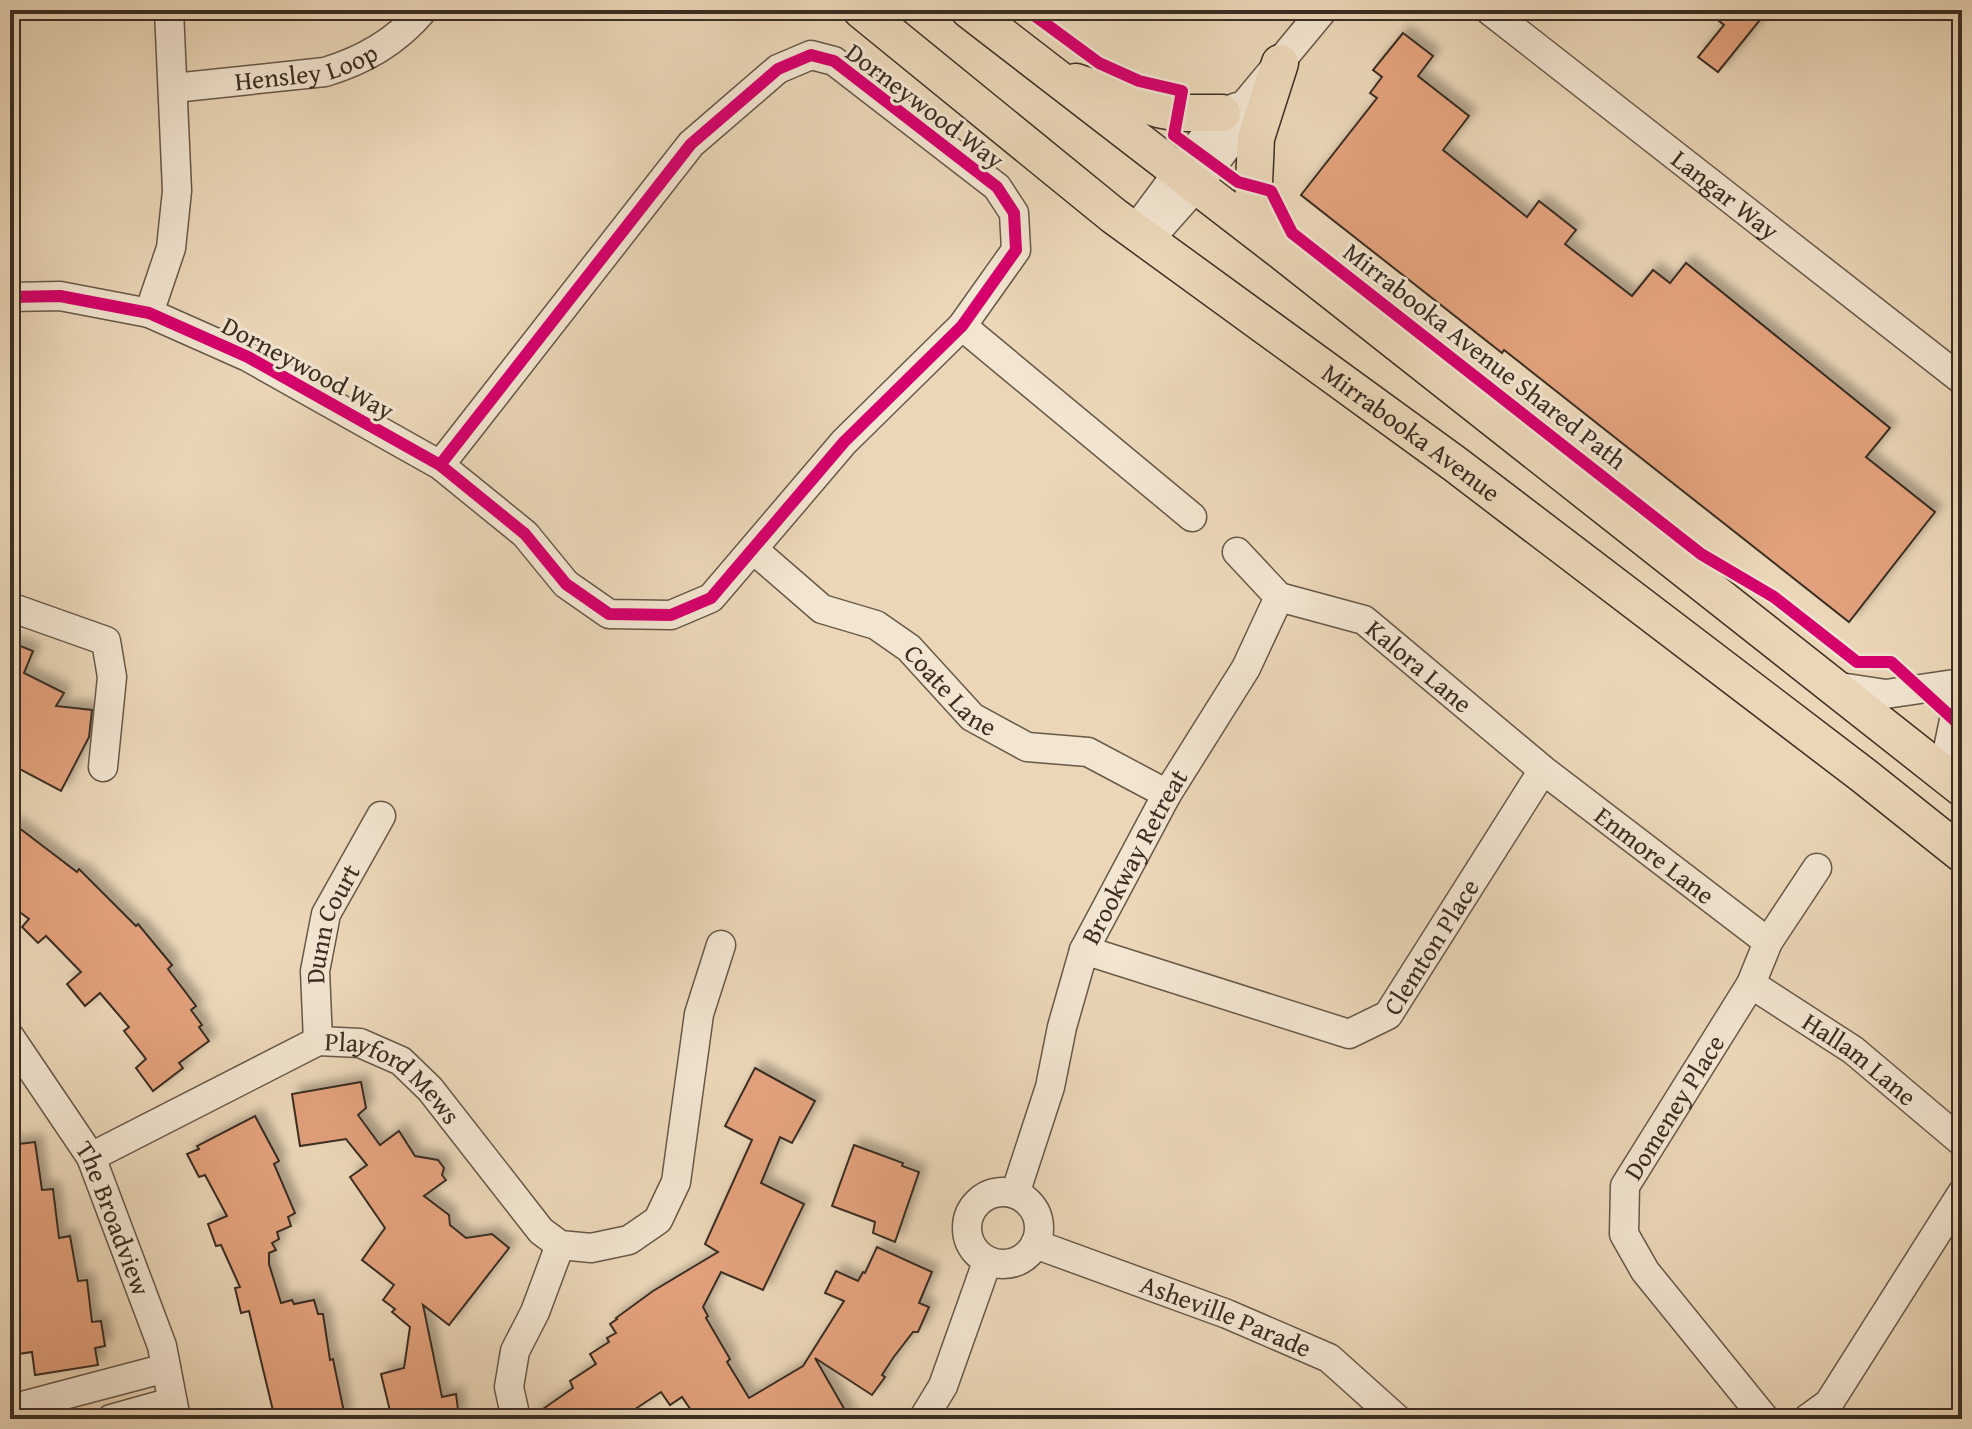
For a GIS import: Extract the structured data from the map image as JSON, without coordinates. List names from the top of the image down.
{
  "streets": {
    "main road": ["Mirrabooka Avenue"],
    "street": [
      "Hensley Loop",
      "Dorneywood Way",
      "Langar Way",
      "Kalora Lane",
      "Coate Lane",
      "Enmore Lane",
      "Brookway Retreat",
      "Dunn Court",
      "Clemton Place",
      "Hallam Lane",
      "Playford Mews",
      "Domeney Place",
      "The Broadview",
      "Asheville Parade"
    ],
    "cycle path": ["Mirrabooka Avenue Shared Path"]
  },
  "crossings": [
    ["Dorneywood Way", "Coate Lane"],
    ["Kalora Lane", "Enmore Lane"],
    ["Kalora Lane", "Brookway Retreat"],
    ["Kalora Lane", "Clemton Place"],
    ["Coate Lane", "Brookway Retreat"],
    ["Enmore Lane", "Clemton Place"],
    ["Enmore Lane", "Domeney Place"],
    ["Brookway Retreat", "Clemton Place"],
    ["Brookway Retreat", "Asheville Parade"],
    ["Dunn Court", "Playford Mews"],
    ["Hallam Lane", "Domeney Place"],
    ["Playford Mews", "The Broadview"]
  ]
}
